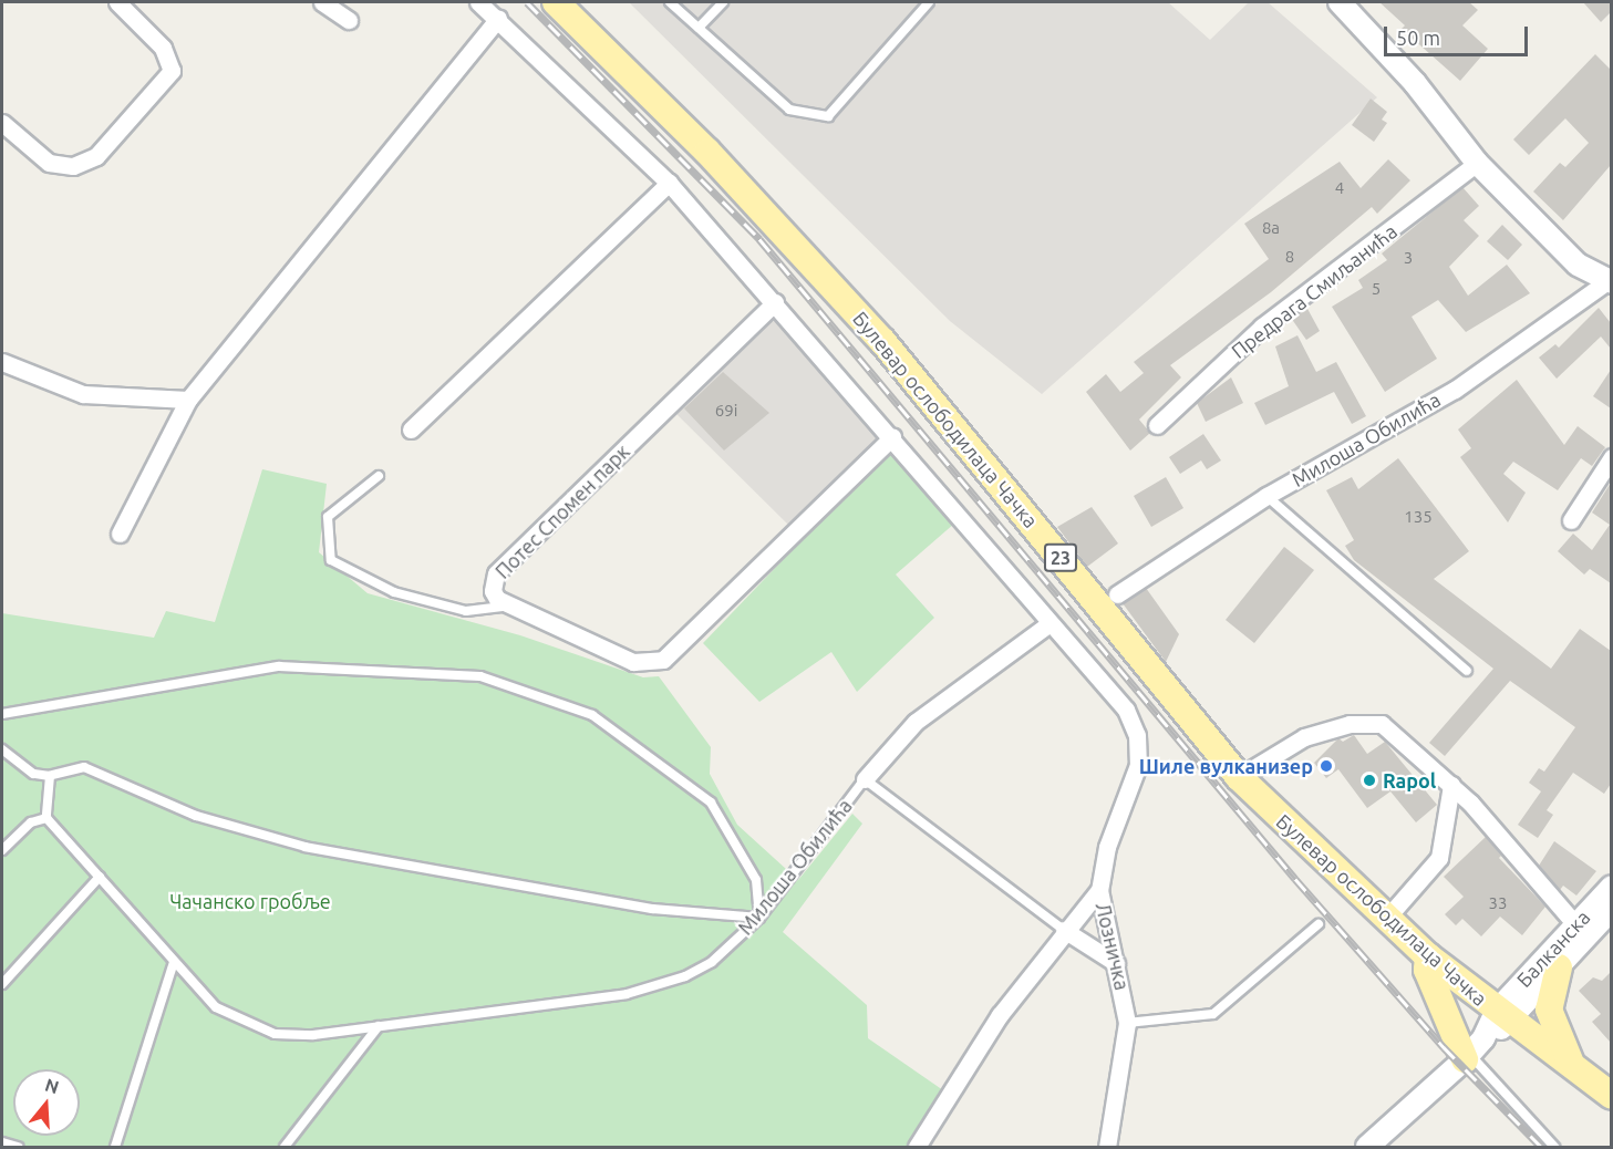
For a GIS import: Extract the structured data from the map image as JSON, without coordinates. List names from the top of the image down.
{
  "streets": {
    "main road": ["Булевар ослободилаца Чачка", "23"],
    "street": [
      "Предрага Смиљанића",
      "Милоша Обилића",
      "Потес Спомен парк",
      "Лозничка",
      "Балканска"
    ]
  },
  "crossings": [
    ["Булевар ослободилаца Чачка", "Балканска"],
    ["Милоша Обилића", "Лозничка"]
  ],
  "parks": ["Чачанско гробље"],
  "places": ["Шиле вулканизер", "Rapol"],
  "house_numbers": [
    "4",
    "8a",
    "8",
    "3",
    "5",
    "69i",
    "135",
    "33"
  ],
  "scale_bar": "50 m",
  "north": "top"
}
